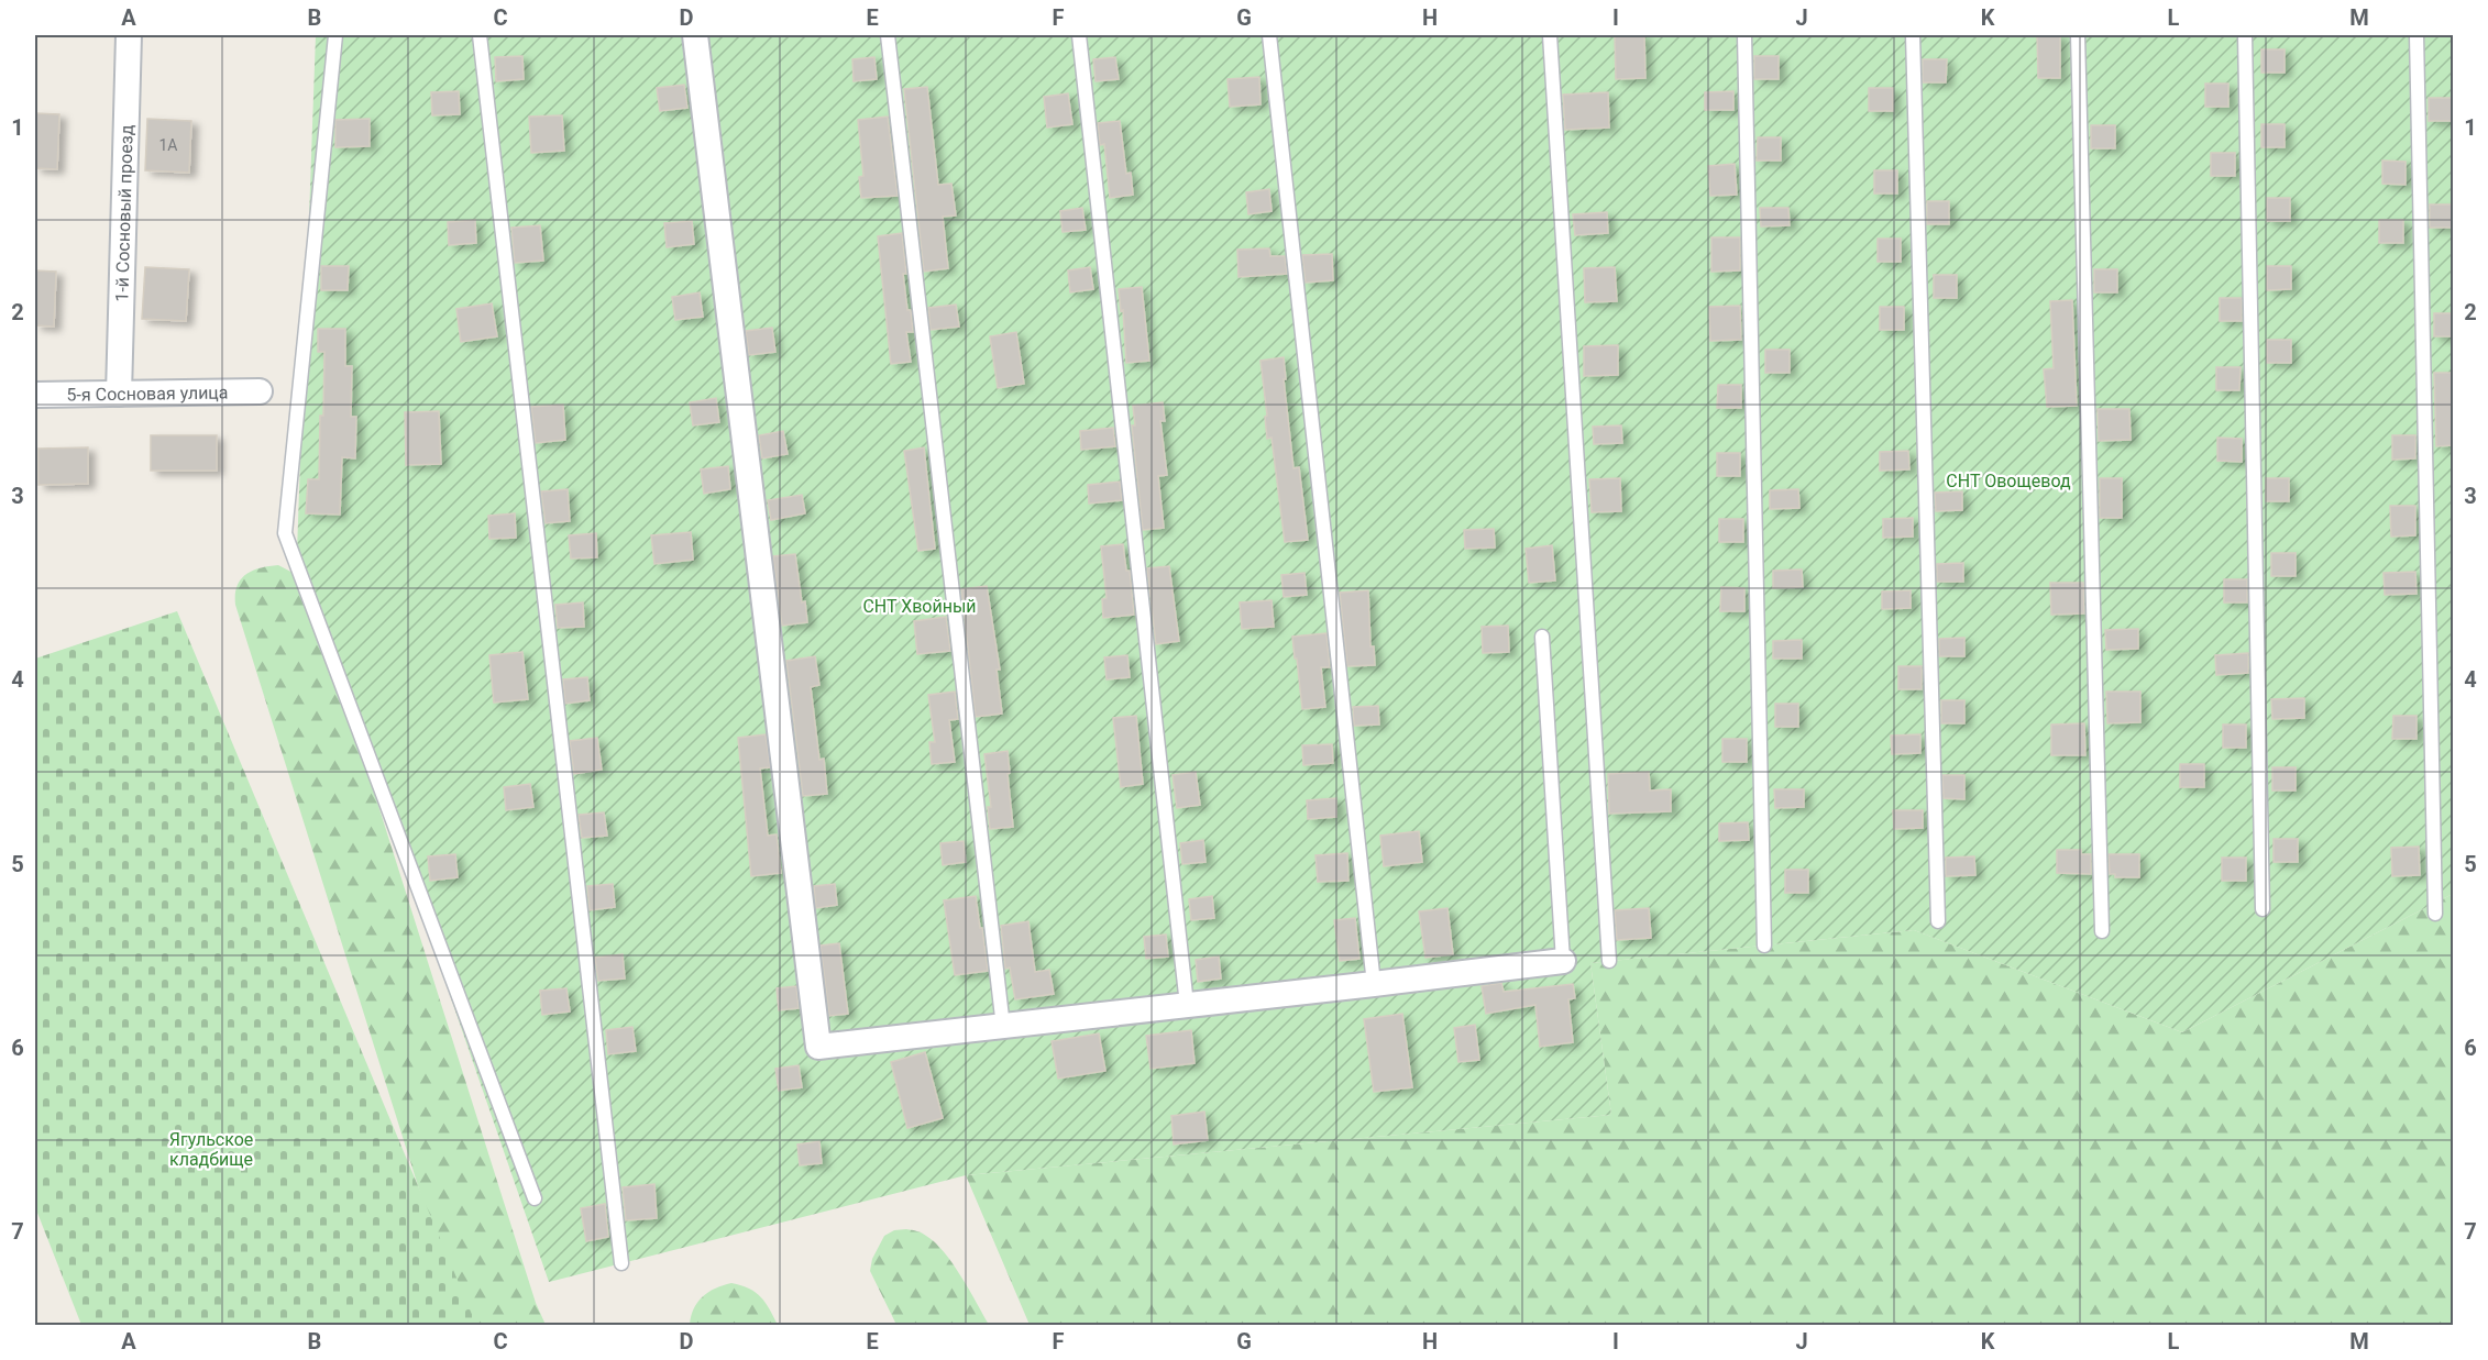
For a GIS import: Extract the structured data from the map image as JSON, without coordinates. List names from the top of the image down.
{
  "streets": {
    "street": ["1-й Сосновый проезд", "5-я Сосновая улица"]
  },
  "crossings": [
    ["1-й Сосновый проезд", "5-я Сосновая улица"]
  ],
  "parks": ["СНТ Овощевод", "СНТ Хвойный", "Ягульское кладбище"],
  "house_numbers": ["1А"],
  "grid": {
    "columns": [
      "A",
      "B",
      "C",
      "D",
      "E",
      "F",
      "G",
      "H",
      "I",
      "J",
      "K",
      "L",
      "M"
    ],
    "rows": [
      "1",
      "2",
      "3",
      "4",
      "5",
      "6",
      "7"
    ]
  }
}
